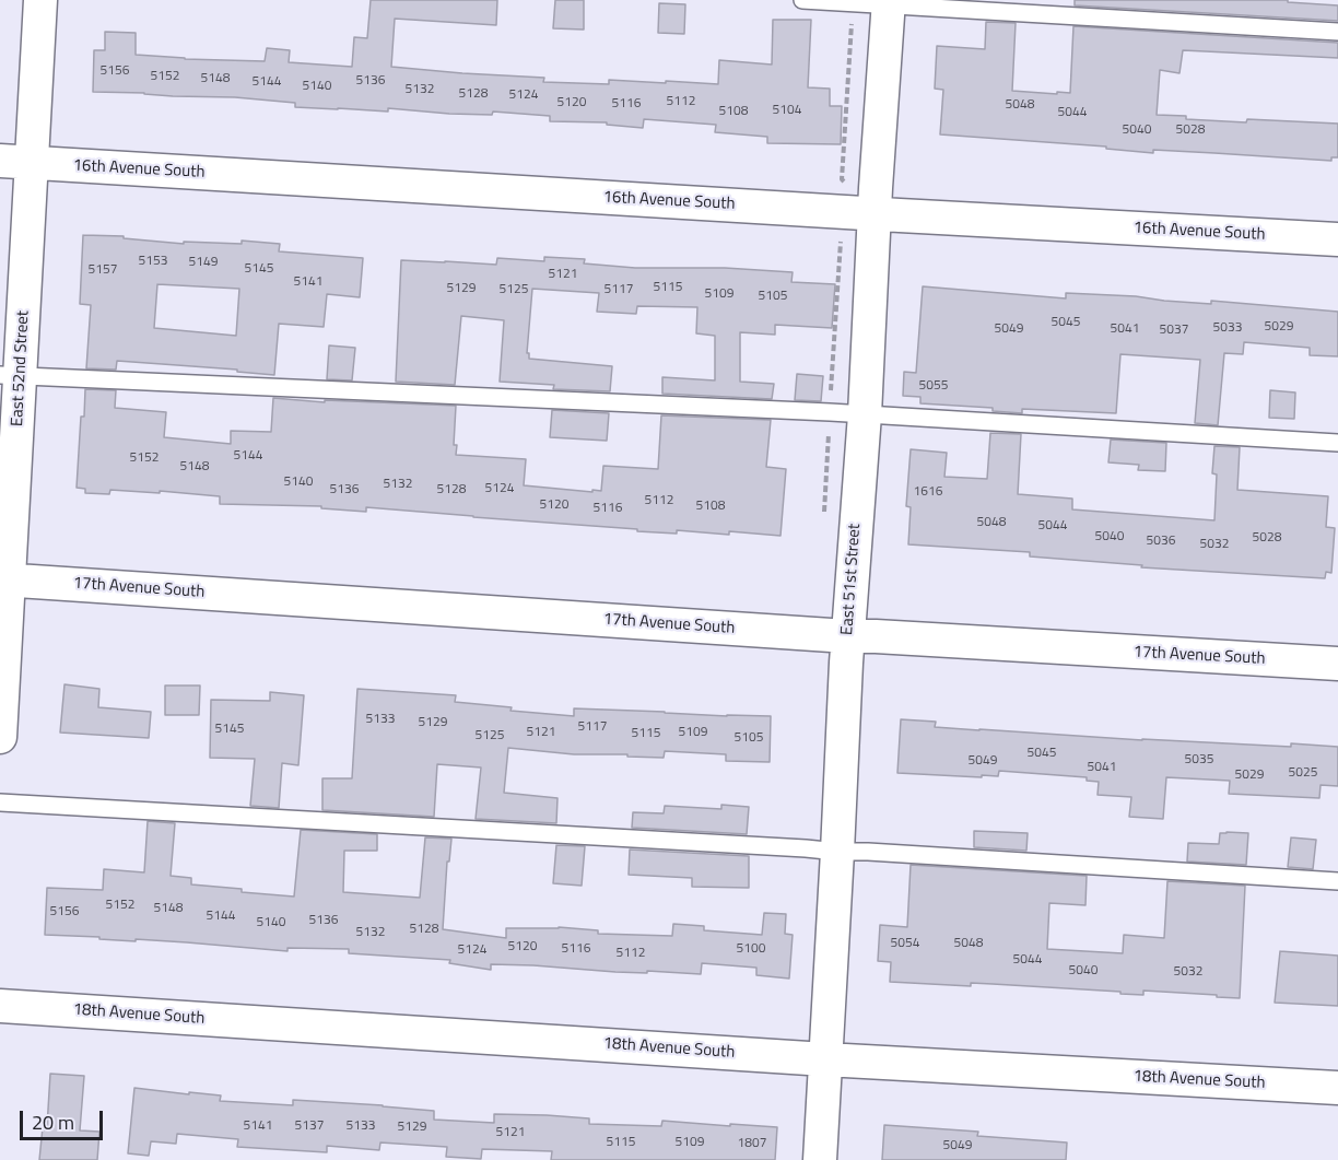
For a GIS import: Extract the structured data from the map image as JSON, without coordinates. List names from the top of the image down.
{
  "streets": {
    "street": [
      "16th Avenue South",
      "East 52nd Street",
      "East 51st Street",
      "17th Avenue South",
      "18th Avenue South"
    ]
  },
  "crossings": [
    ["16th Avenue South", "East 52nd Street"],
    ["16th Avenue South", "East 51st Street"],
    ["East 52nd Street", "17th Avenue South"],
    ["East 51st Street", "17th Avenue South"],
    ["East 51st Street", "18th Avenue South"]
  ],
  "house_numbers": [
    "5156",
    "5152",
    "5148",
    "5136",
    "5144",
    "5140",
    "5132",
    "5128",
    "5124",
    "5112",
    "5120",
    "5116",
    "5048",
    "5104",
    "5108",
    "5044",
    "5040",
    "5028",
    "5153",
    "5149",
    "5145",
    "5157",
    "5121",
    "5141",
    "5115",
    "5129",
    "5125",
    "5117",
    "5109",
    "5105",
    "5045",
    "5029",
    "5033",
    "5049",
    "5041",
    "5037",
    "5055",
    "5144",
    "5152",
    "5148",
    "5140",
    "5132",
    "5124",
    "5136",
    "5128",
    "1616",
    "5112",
    "5120",
    "5108",
    "5116",
    "5048",
    "5044",
    "5040",
    "5028",
    "5036",
    "5032",
    "5133",
    "5129",
    "5117",
    "5145",
    "5121",
    "5109",
    "5115",
    "5125",
    "5105",
    "5045",
    "5035",
    "5049",
    "5041",
    "5025",
    "5029",
    "5152",
    "5148",
    "5156",
    "5144",
    "5136",
    "5140",
    "5128",
    "5132",
    "5054",
    "5048",
    "5120",
    "5116",
    "5100",
    "5124",
    "5112",
    "5044",
    "5040",
    "5032",
    "5141",
    "5137",
    "5133",
    "5129",
    "5121",
    "5115",
    "5109",
    "1807",
    "5049"
  ],
  "scale_bar": "20 m"
}
